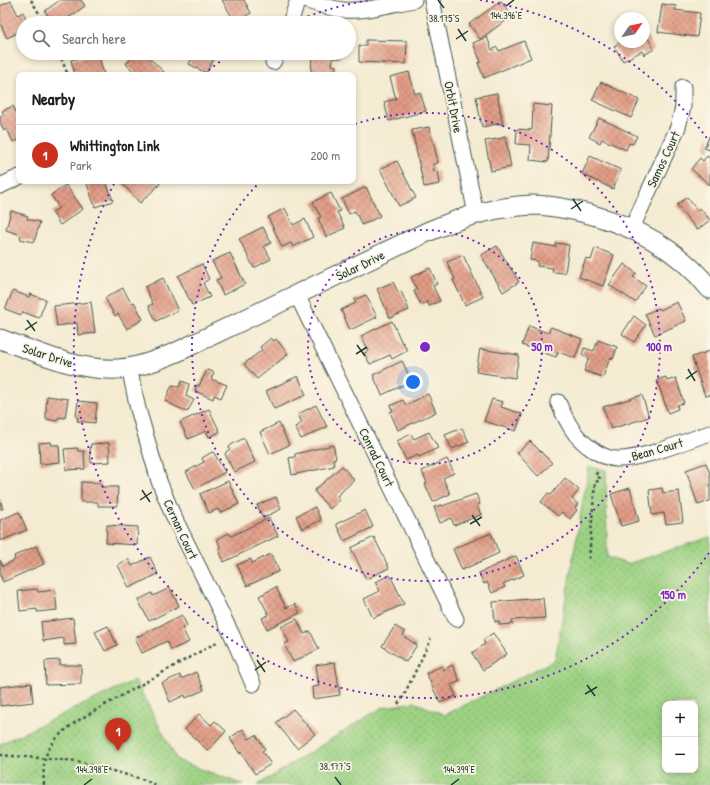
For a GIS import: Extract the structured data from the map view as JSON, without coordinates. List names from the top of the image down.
{
  "streets": {
    "street": [
      "Orbit Drive",
      "Samos Court",
      "Solar Drive",
      "Bean Court",
      "Conrad Court",
      "Cernan Court"
    ]
  },
  "crossings": [
    ["Orbit Drive", "Solar Drive"],
    ["Samos Court", "Solar Drive"],
    ["Solar Drive", "Conrad Court"],
    ["Solar Drive", "Cernan Court"]
  ],
  "north": "top right",
  "page": {
    "search": "Search here",
    "heading": "Nearby",
    "list": [
      {
        "mark": "1",
        "name": "Whittington Link",
        "note": "Park",
        "value": "200 m"
      }
    ],
    "map_buttons": ["+", "−"],
    "pins": "1"
  },
  "coordinates": [
    "144.396°E",
    "38.175°S",
    "38.177°S",
    "144.398°E",
    "144.399°E"
  ],
  "rings": ["50 m", "100 m", "150 m"]
}
